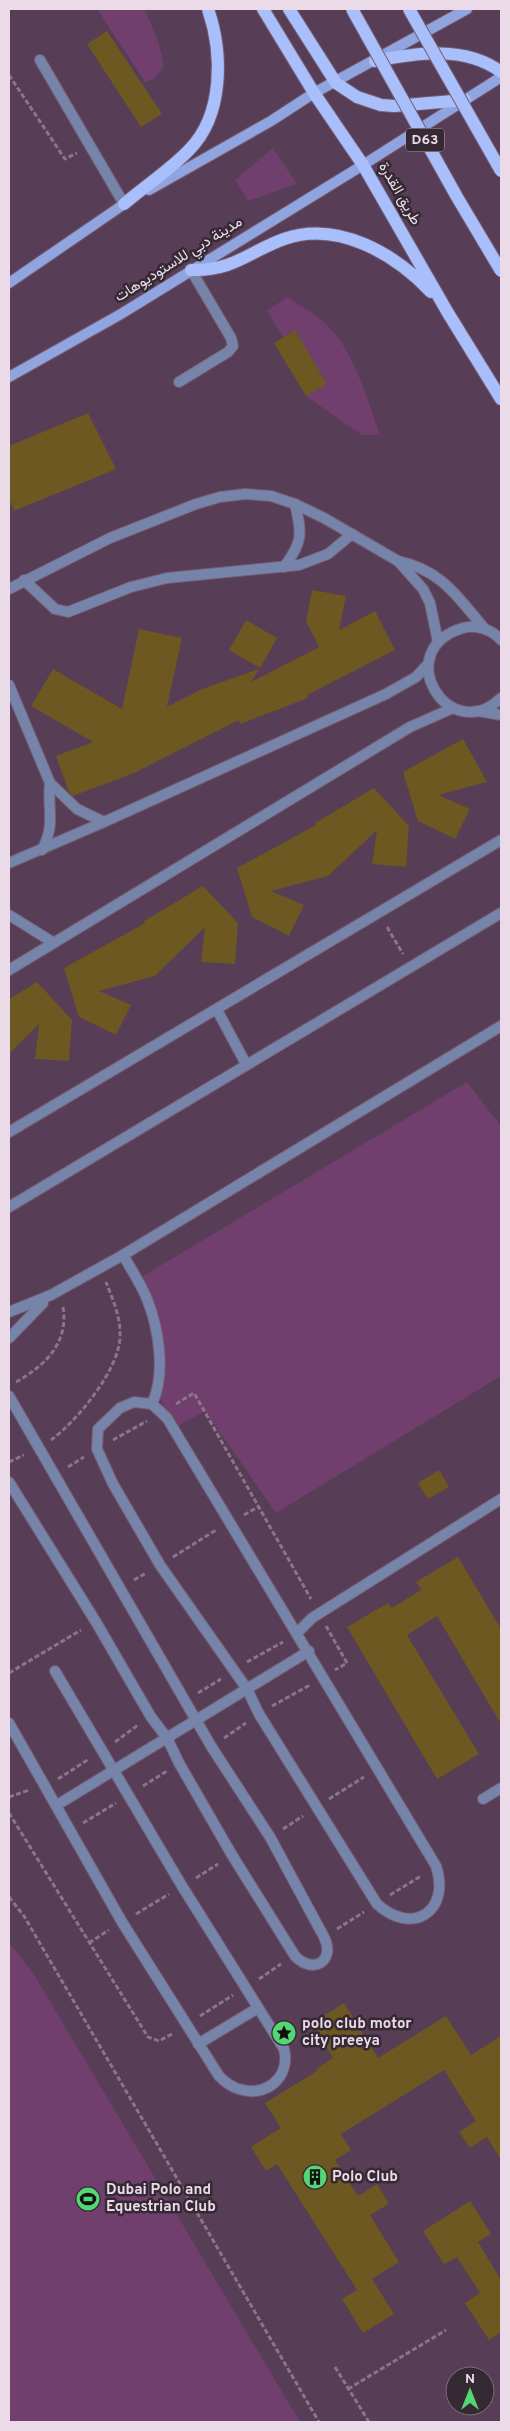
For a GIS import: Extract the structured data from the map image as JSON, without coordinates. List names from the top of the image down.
{
  "streets": {
    "main road": ["D63", "طريق القدرة"],
    "street": ["مدينة دبي للاستوديوهات"]
  },
  "crossings": [
    ["طريق القدرة", "مدينة دبي للاستوديوهات"]
  ],
  "places": {
    "place": ["polo club motor city preeya"],
    "building": ["Polo Club"],
    "sports": ["Dubai Polo and Equestrian Club"]
  },
  "north": "top"
}
